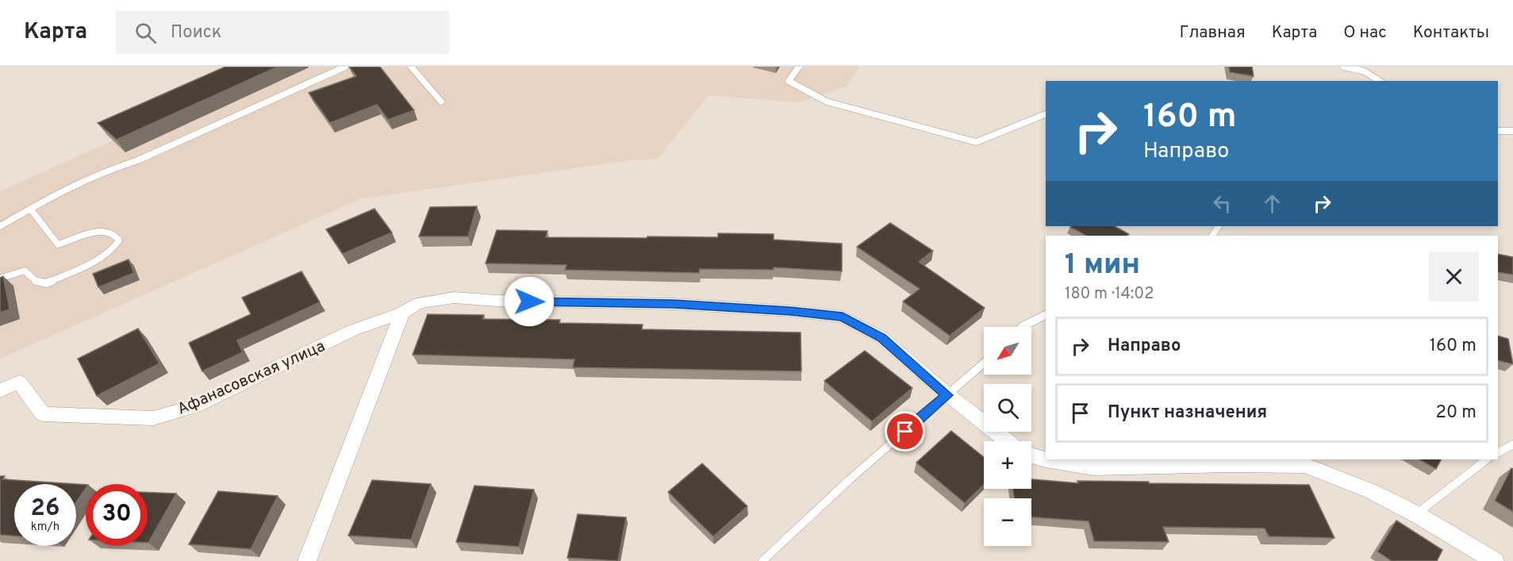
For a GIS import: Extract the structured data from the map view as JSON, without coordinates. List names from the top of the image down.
{
  "streets": {
    "street": ["Афанасовская улица"]
  },
  "north": "bottom left",
  "page": {
    "header": "Карта",
    "search": "Поиск",
    "nav": [
      "Главная",
      "Карта",
      "О нас",
      "Контакты"
    ],
    "turn": ["160 m", "Направо"],
    "heading": ["1 мин", "180 m · 14:02"],
    "list": [
      {
        "name": "Направо",
        "value": "160 m"
      },
      {
        "name": "Пункт назначения",
        "value": "20 m"
      }
    ],
    "map_buttons": ["+", "−"],
    "speed": "26 km/h",
    "limit": "30"
  }
}
